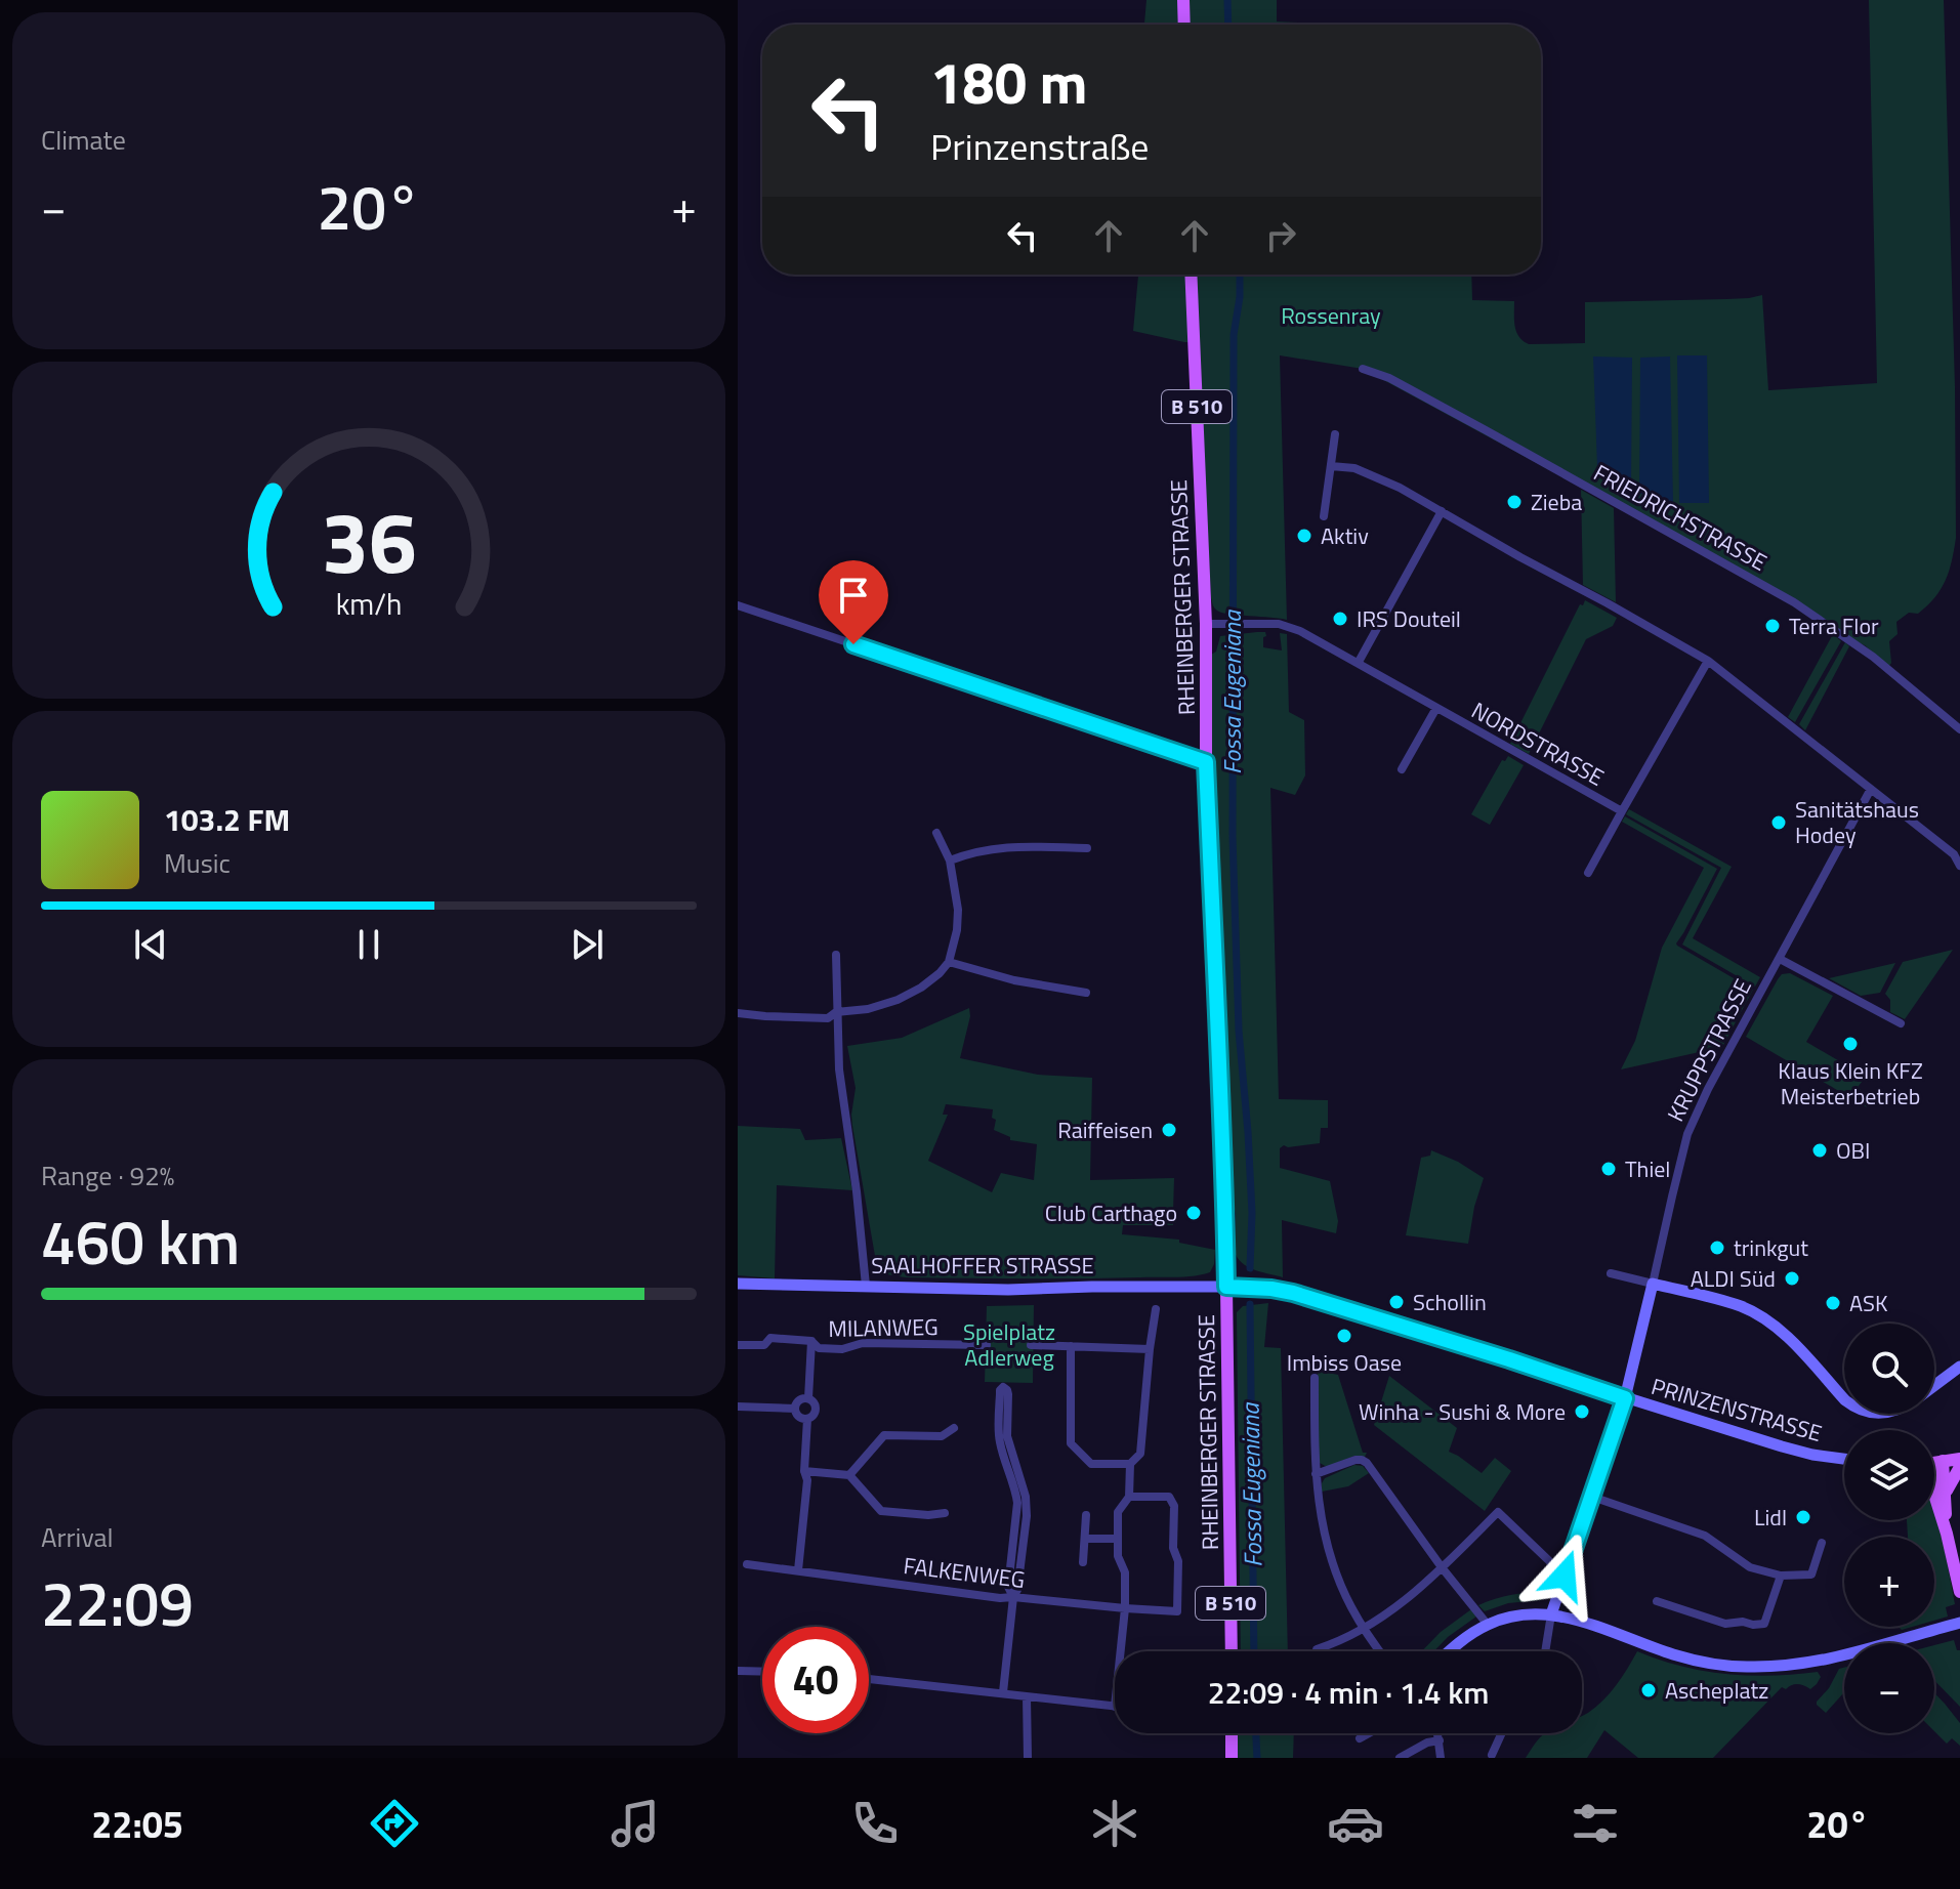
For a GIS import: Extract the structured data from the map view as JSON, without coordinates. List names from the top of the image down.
{
  "streets": {
    "main road": ["B 510", "RHEINBERGER STRASSE"],
    "street": [
      "FRIEDRICHSTRASSE",
      "NORDSTRASSE",
      "KRUPPSTRASSE",
      "SAALHOFFER STRASSE",
      "MILANWEG",
      "PRINZENSTRASSE",
      "FALKENWEG"
    ]
  },
  "crossings": [
    ["RHEINBERGER STRASSE", "NORDSTRASSE"],
    ["RHEINBERGER STRASSE", "SAALHOFFER STRASSE"],
    ["RHEINBERGER STRASSE", "PRINZENSTRASSE"],
    ["KRUPPSTRASSE", "PRINZENSTRASSE"],
    ["SAALHOFFER STRASSE", "PRINZENSTRASSE"]
  ],
  "water": ["Fossa Eugeniana"],
  "parks": ["Rossenray", "Spielplatz Adlerweg"],
  "places": [
    "Zieba",
    "Aktiv",
    "IRS Douteil",
    "Terra Flor",
    "Sanitätshaus Hodey",
    "Klaus Klein KFZ Meisterbetrieb",
    "Raiffeisen",
    "OBI",
    "Thiel",
    "Club Carthago",
    "trinkgut",
    "ALDI Süd",
    "Schollin",
    "ASK",
    "Imbiss Oase",
    "Winha - Sushi & More",
    "Lidl",
    "Ascheplatz"
  ],
  "page": {
    "tile": [
      "Climate",
      ["Range · 92%", "460 km"],
      ["Arrival", "22:09"]
    ],
    "turn": ["180 m", "Prinzenstraße"],
    "heat": ["−", "20°", "+"],
    "song": ["103.2 FM", "Music"],
    "map_buttons": ["+", "−"],
    "limit": "40",
    "trip": "22:09 · 4 min · 1.4 km",
    "tabs": ["22:05", "20°"],
    "gauge": ["36", "km/h"]
  }
}
